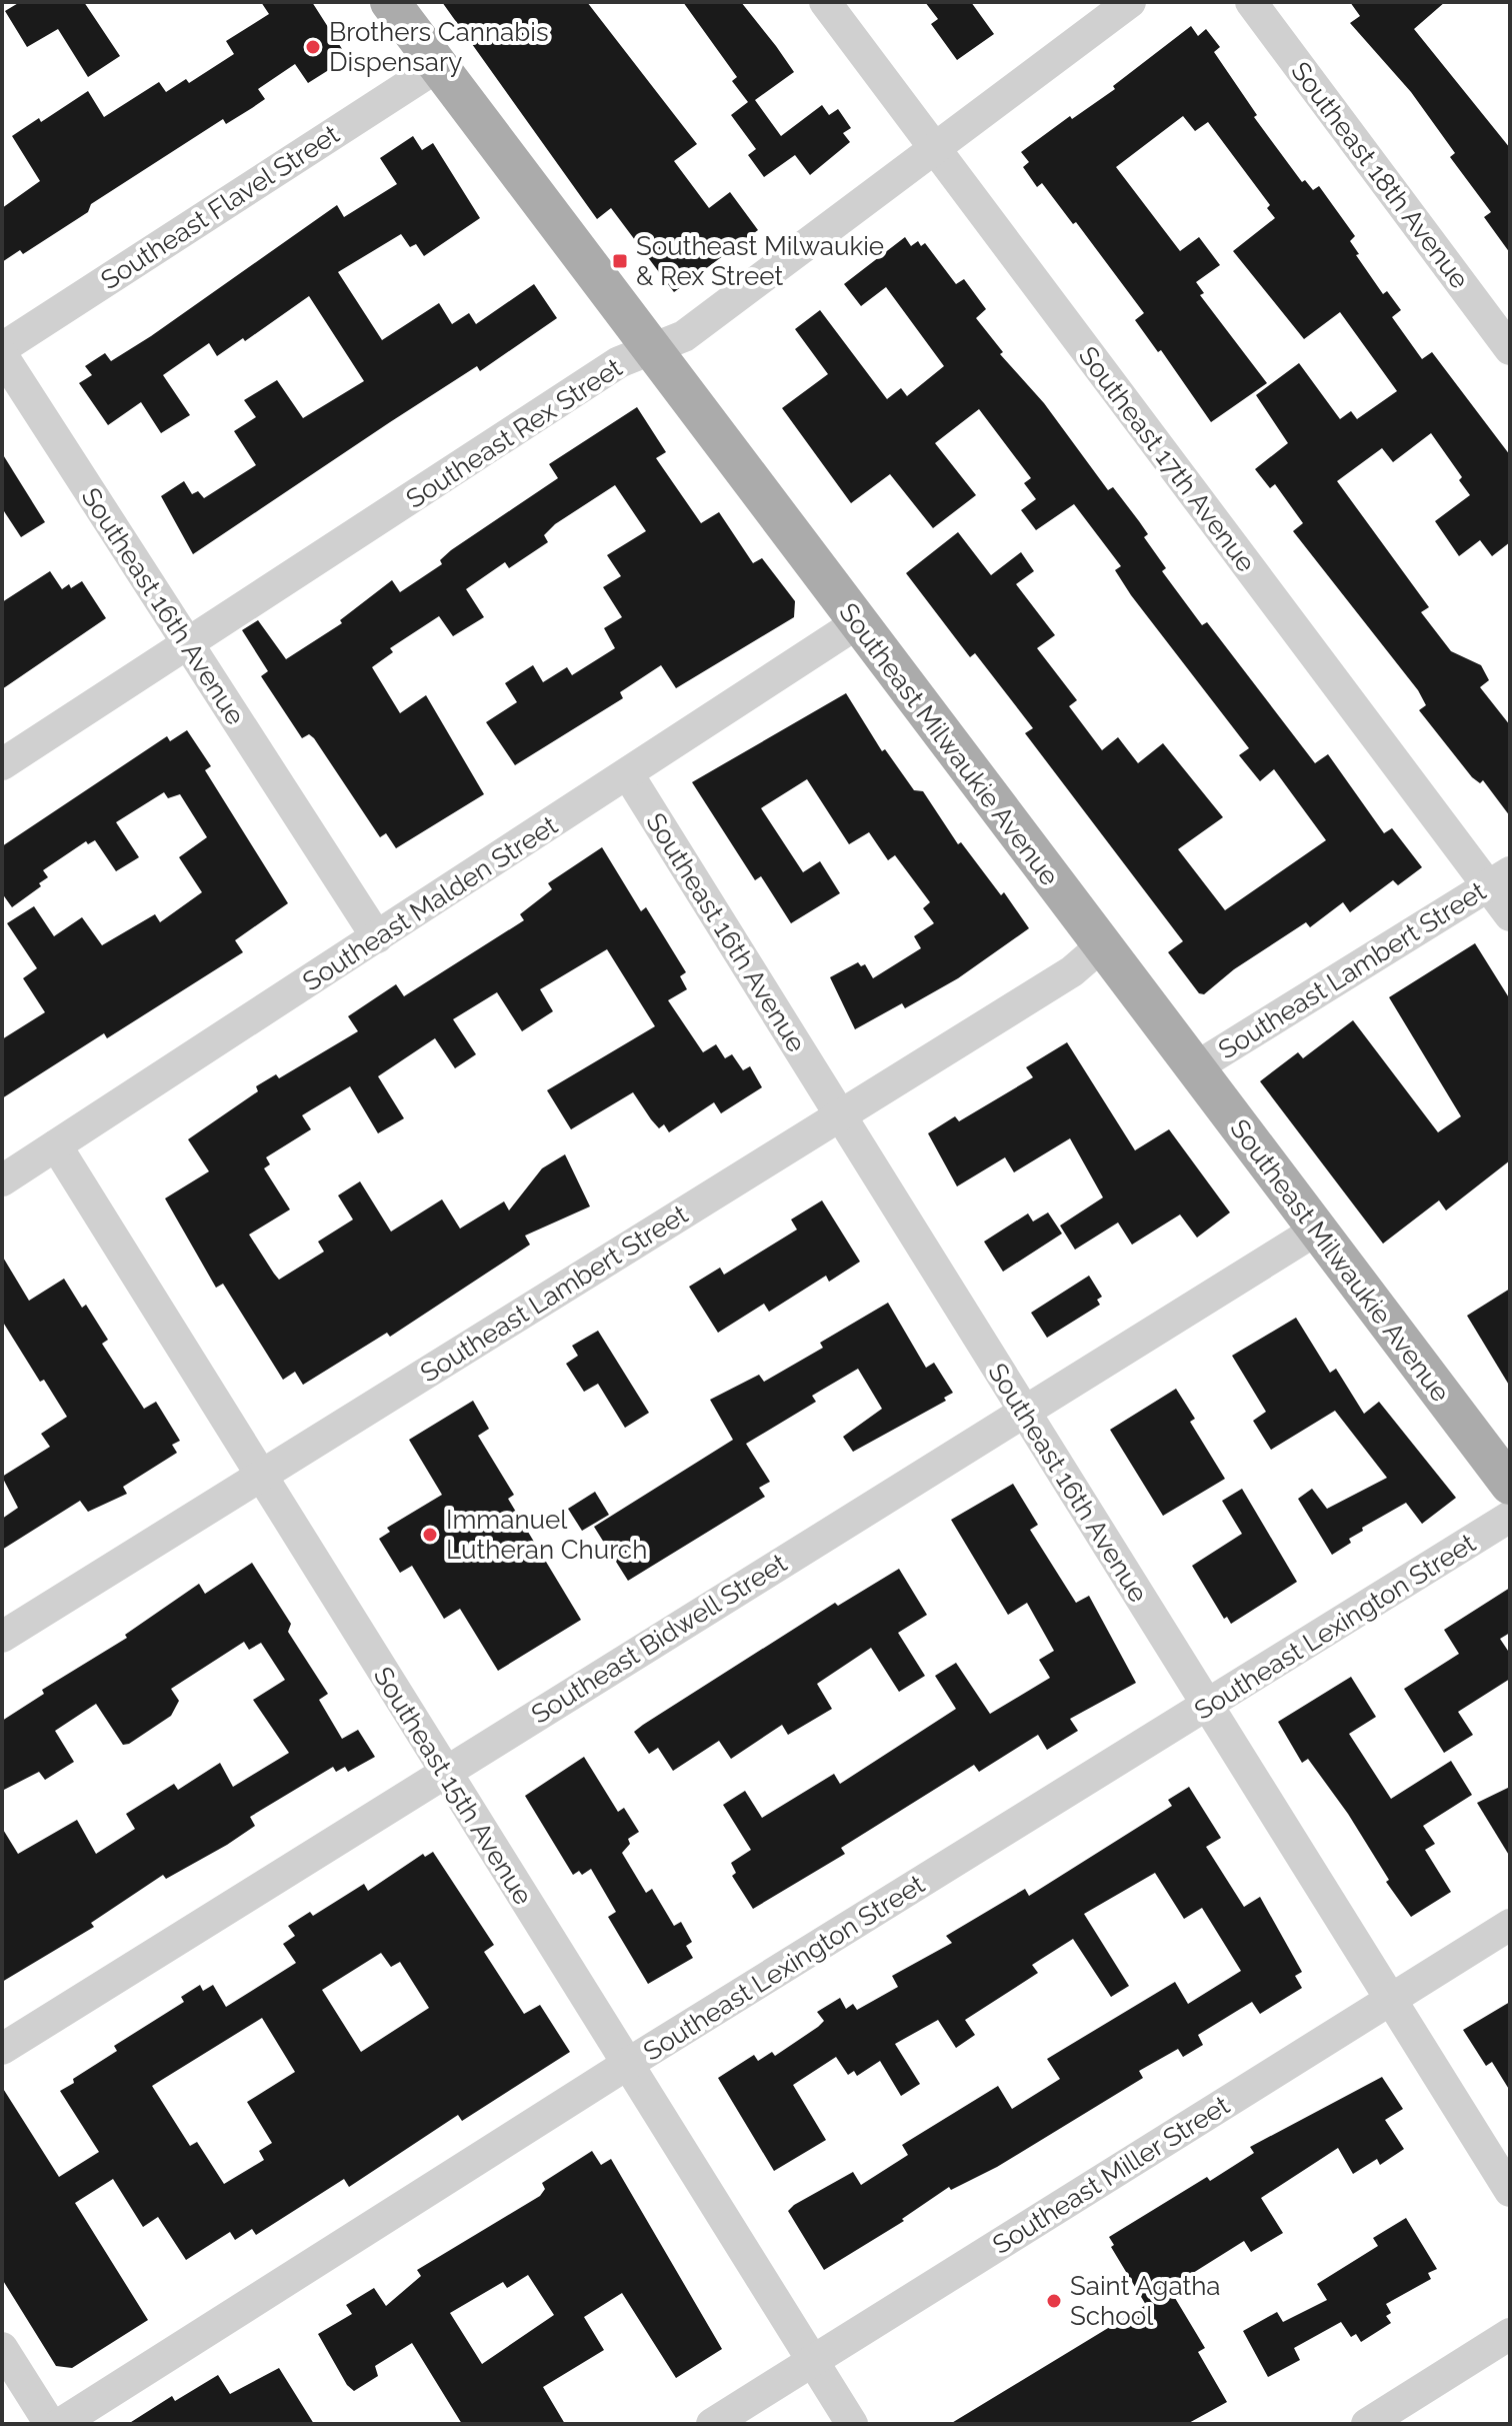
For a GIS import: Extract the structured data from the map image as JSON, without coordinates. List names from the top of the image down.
{
  "streets": {
    "main road": ["Southeast Milwaukie Avenue"],
    "street": [
      "Southeast 18th Avenue",
      "Southeast Flavel Street",
      "Southeast Rex Street",
      "Southeast 17th Avenue",
      "Southeast 16th Avenue",
      "Southeast Malden Street",
      "Southeast Lambert Street",
      "Southeast Lexington Street",
      "Southeast Bidwell Street",
      "Southeast 15th Avenue",
      "Southeast Miller Street"
    ]
  },
  "crossings": [
    ["Southeast Flavel Street", "Southeast Milwaukie Avenue"],
    ["Southeast Rex Street", "Southeast 17th Avenue"],
    ["Southeast Rex Street", "Southeast 16th Avenue"],
    ["Southeast Rex Street", "Southeast Milwaukie Avenue"],
    ["Southeast 17th Avenue", "Southeast Lambert Street"],
    ["Southeast 16th Avenue", "Southeast Malden Street"],
    ["Southeast 16th Avenue", "Southeast Lambert Street"],
    ["Southeast 16th Avenue", "Southeast Lexington Street"],
    ["Southeast 16th Avenue", "Southeast Bidwell Street"],
    ["Southeast 16th Avenue", "Southeast Miller Street"],
    ["Southeast Milwaukie Avenue", "Southeast Malden Street"],
    ["Southeast Milwaukie Avenue", "Southeast Lambert Street"],
    ["Southeast Milwaukie Avenue", "Southeast Bidwell Street"],
    ["Southeast Malden Street", "Southeast 15th Avenue"],
    ["Southeast Lambert Street", "Southeast 15th Avenue"],
    ["Southeast Lexington Street", "Southeast 15th Avenue"],
    ["Southeast Bidwell Street", "Southeast 15th Avenue"],
    ["Southeast 15th Avenue", "Southeast Miller Street"]
  ],
  "places": {
    "other": ["Brothers Cannabis Dispensary", "Immanuel Lutheran Church", "Saint Agatha School"],
    "transit": ["Southeast Milwaukie & Rex Street"]
  }
}
